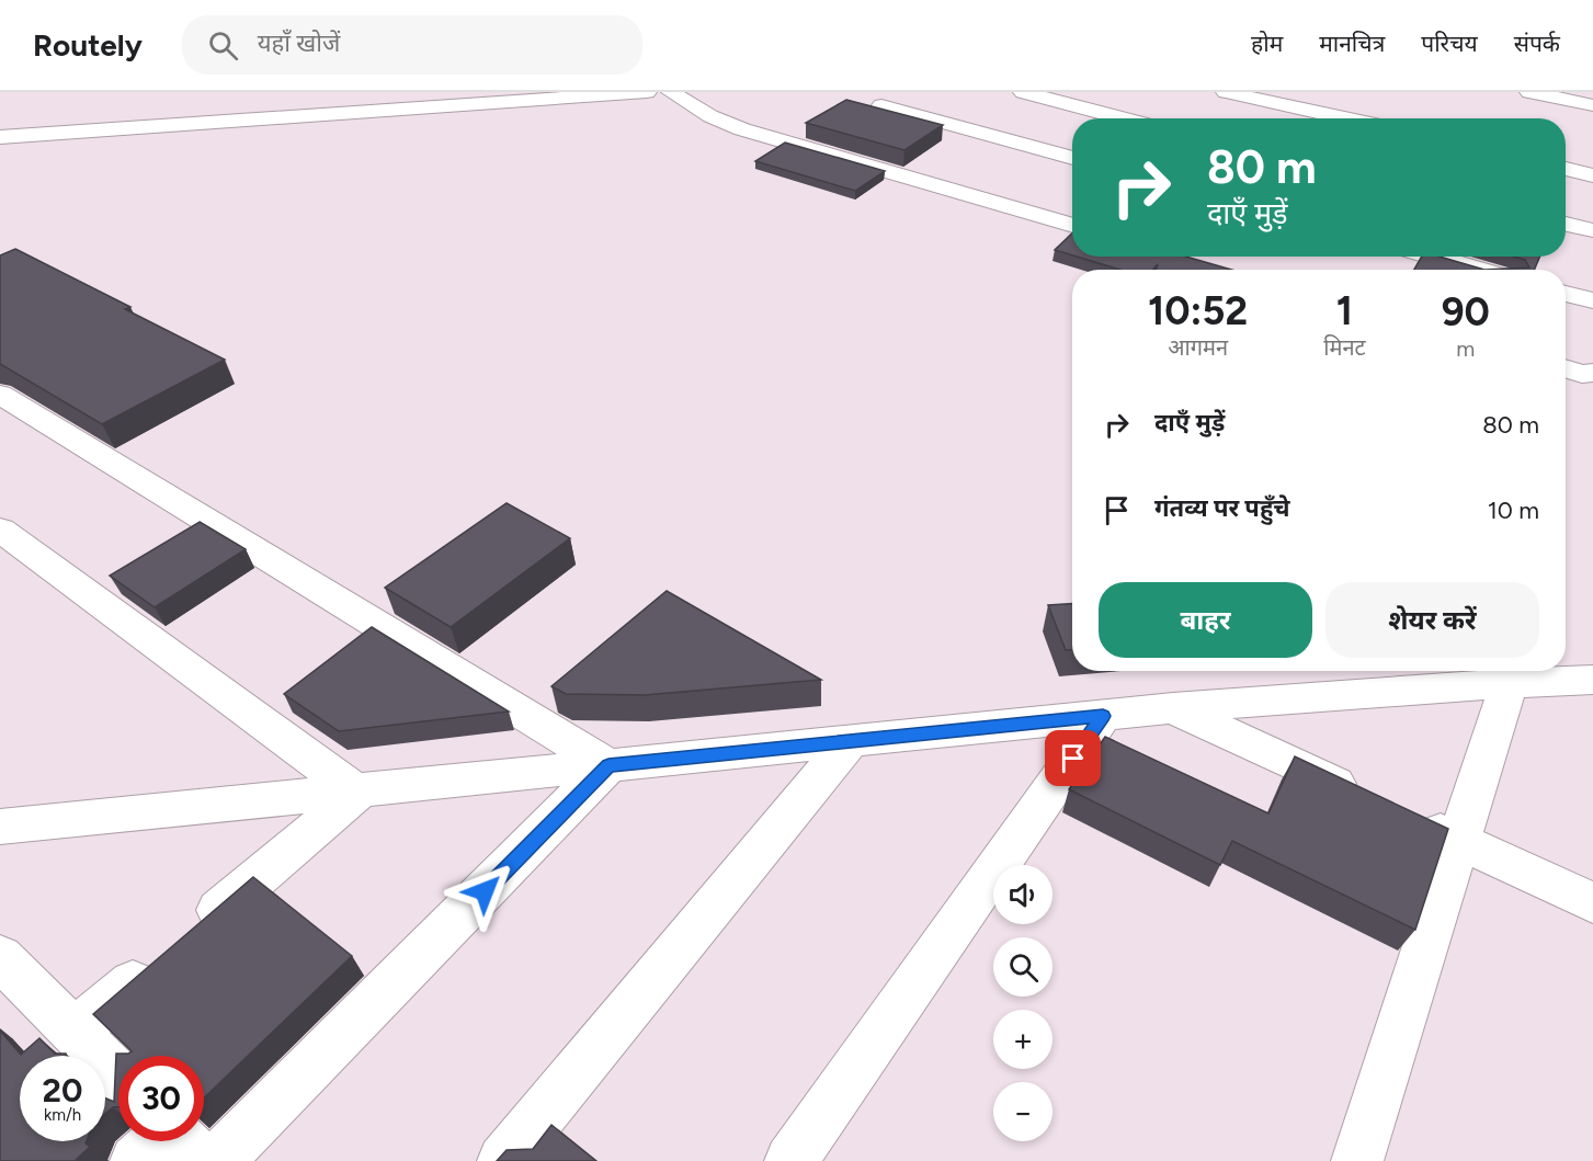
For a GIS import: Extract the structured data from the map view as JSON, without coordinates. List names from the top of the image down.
{
  "page": {
    "header": "Routely",
    "search": "यहाँ खोजें",
    "nav": [
      "होम",
      "मानचित्र",
      "परिचय",
      "संपर्क"
    ],
    "turn": ["80 m", "दाएँ मुड़ें"],
    "eta": [
      "10:52",
      "आगमन",
      "1",
      "मिनट",
      "90",
      "m"
    ],
    "list": [
      {
        "name": "दाएँ मुड़ें",
        "value": "80 m"
      },
      {
        "name": "गंतव्य पर पहुँचे",
        "value": "10 m"
      }
    ],
    "buttons": ["बाहर", "शेयर करें"],
    "map_buttons": ["+", "−"],
    "speed": "20 km/h",
    "limit": "30"
  }
}
